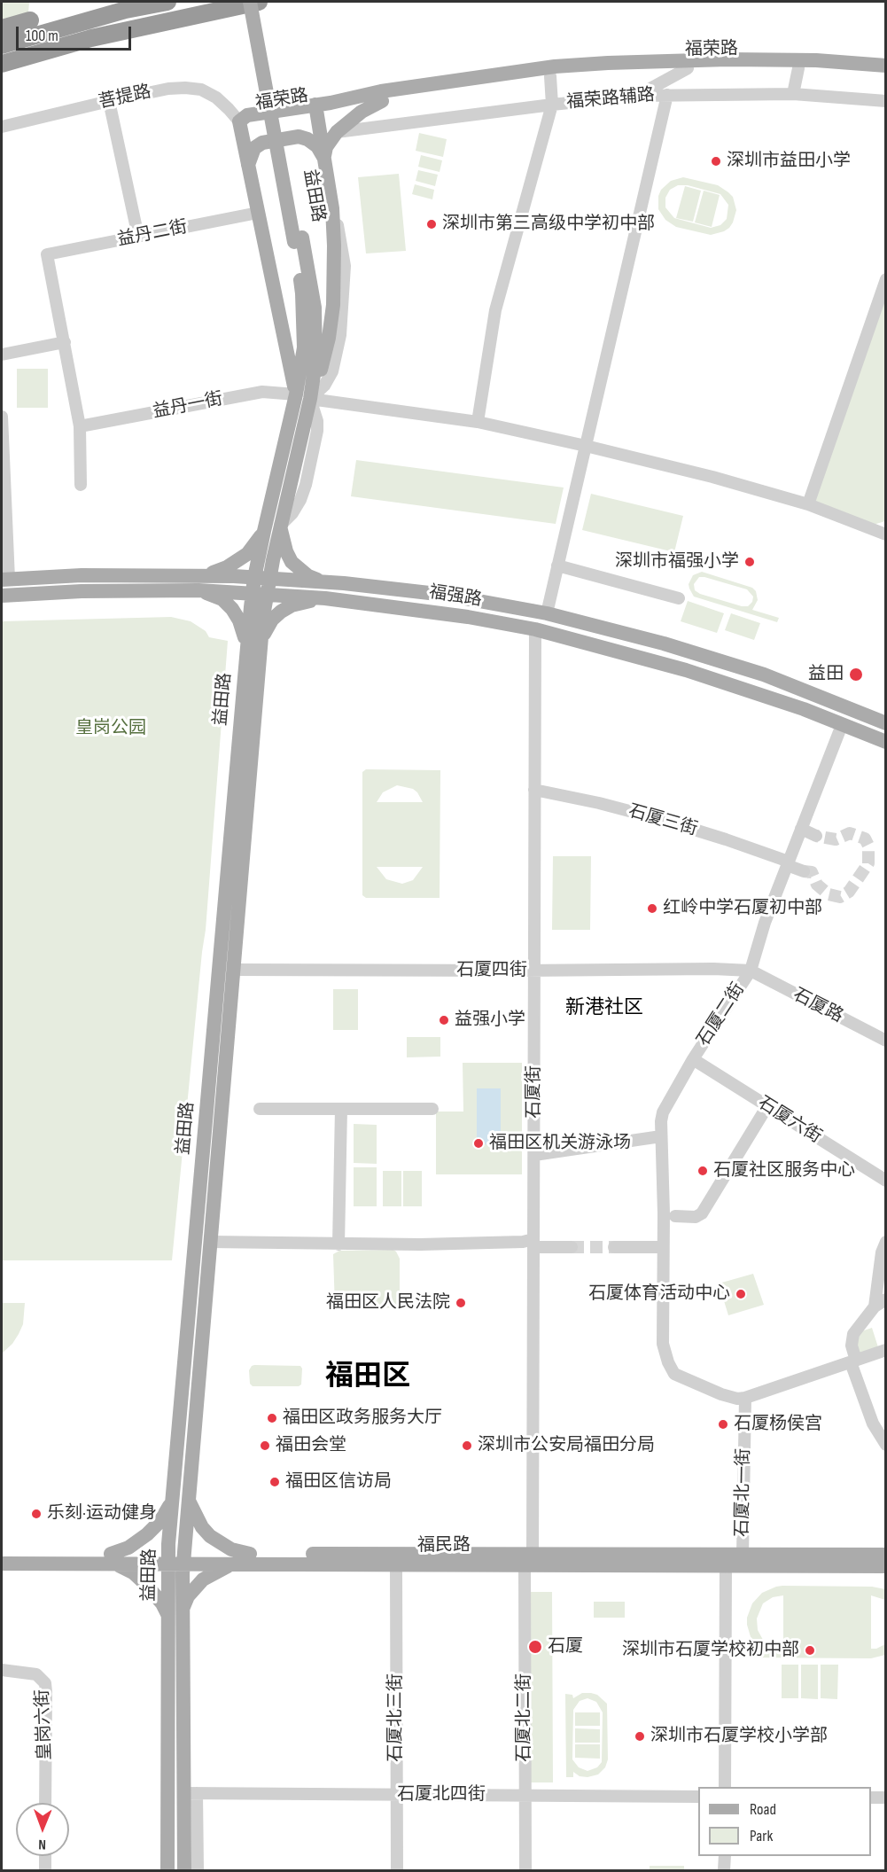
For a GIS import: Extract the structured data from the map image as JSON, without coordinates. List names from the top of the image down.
{
  "streets": {
    "main road": [
      "福荣路",
      "益田路",
      "福强路",
      "福民路"
    ],
    "street": [
      "菩提路",
      "福荣路辅路",
      "益丹二街",
      "益丹一街",
      "石厦三街",
      "石厦四街",
      "石厦路",
      "石厦二街",
      "石厦街",
      "石厦六街",
      "石厦北一街",
      "石厦北三街",
      "石厦北二街",
      "皇岗六街",
      "石厦北四街"
    ]
  },
  "crossings": [
    ["福荣路", "菩提路"],
    ["福荣路", "益田路"],
    ["菩提路", "益田路"],
    ["益田路", "益丹二街"],
    ["益田路", "益丹一街"],
    ["益田路", "福强路"],
    ["益田路", "石厦四街"],
    ["益田路", "福民路"],
    ["益田路", "石厦北四街"],
    ["福强路", "石厦二街"],
    ["福强路", "石厦街"],
    ["石厦三街", "石厦二街"],
    ["石厦三街", "石厦街"],
    ["石厦四街", "石厦路"],
    ["石厦四街", "石厦二街"],
    ["石厦四街", "石厦街"],
    ["石厦路", "石厦二街"],
    ["石厦二街", "石厦六街"],
    ["石厦二街", "石厦北一街"],
    ["石厦街", "福民路"],
    ["石厦街", "石厦北二街"],
    ["石厦北一街", "福民路"],
    ["福民路", "石厦北三街"],
    ["福民路", "石厦北二街"],
    ["石厦北三街", "石厦北四街"],
    ["石厦北二街", "石厦北四街"]
  ],
  "districts": ["新港社区", "福田区"],
  "parks": ["皇岗公园"],
  "places": [
    "深圳市益田小学",
    "深圳市第三高级中学初中部",
    "深圳市福强小学",
    "益田",
    "红岭中学石厦初中部",
    "益强小学",
    "福田区机关游泳场",
    "石厦社区服务中心",
    "石厦体育活动中心",
    "福田区人民法院",
    "福田区政务服务大厅",
    "石厦杨侯宫",
    "福田会堂",
    "深圳市公安局福田分局",
    "福田区信访局",
    "乐刻·运动健身",
    "石厦",
    "深圳市石厦学校初中部",
    "深圳市石厦学校小学部"
  ],
  "legend": ["Road", "Park"],
  "scale_bar": "100 m",
  "north": "bottom"
}
